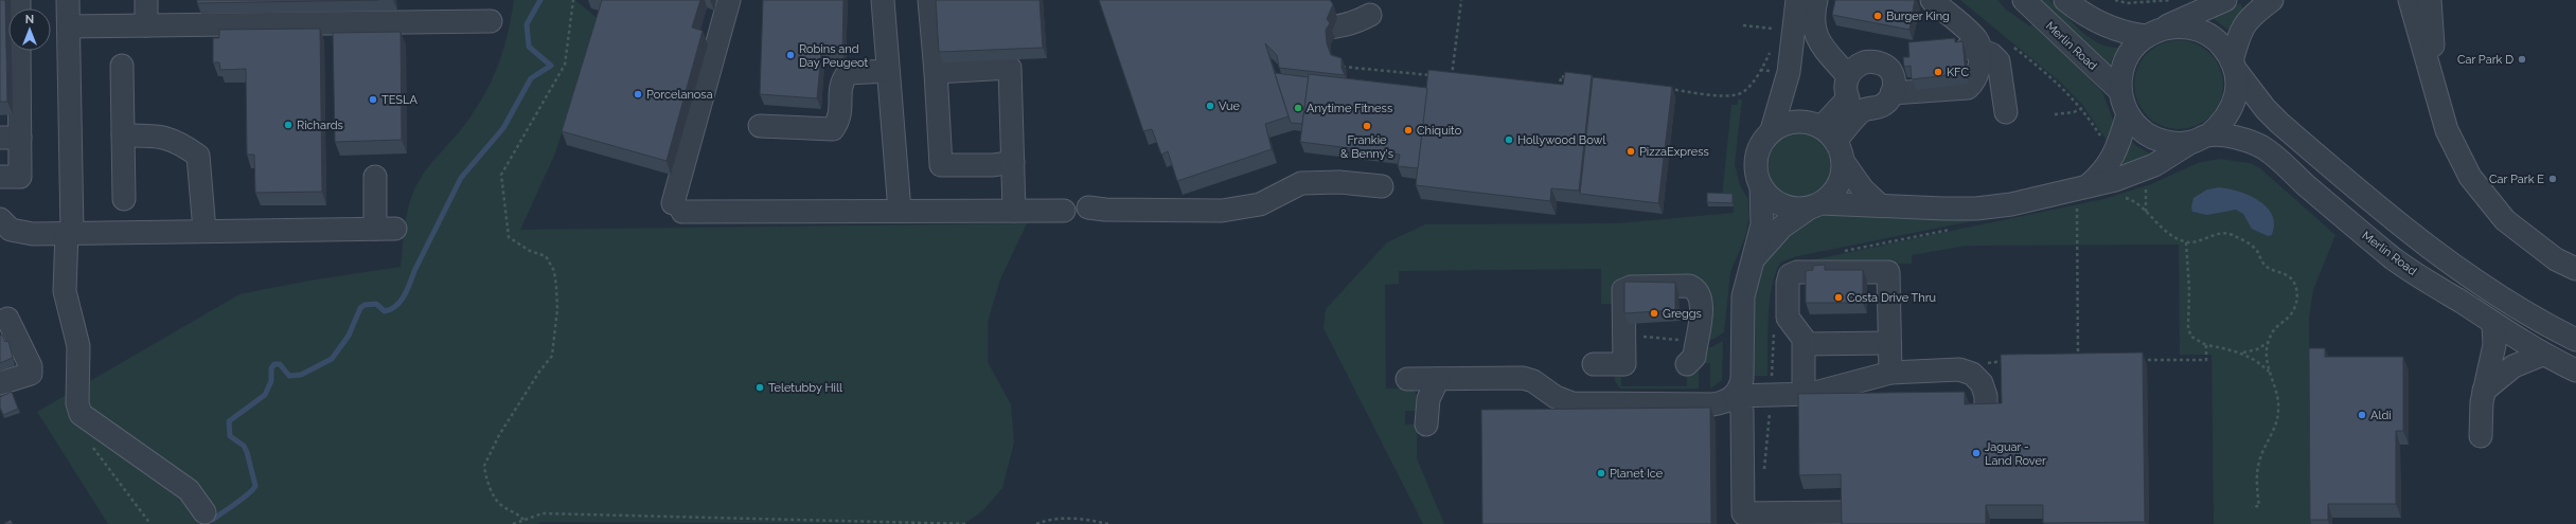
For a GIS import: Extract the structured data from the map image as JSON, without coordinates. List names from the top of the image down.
{
  "streets": {
    "street": ["Merlin Road"]
  },
  "places": [
    "Burger King",
    "Robins and Day Peugeot",
    "Car Park D",
    "KFC",
    "Porcelanosa",
    "TESLA",
    "Vue",
    "Anytime Fitness",
    "Richards",
    "Frankie & Benny's",
    "Chiquito",
    "Hollywood Bowl",
    "PizzaExpress",
    "Car Park E",
    "Costa Drive Thru",
    "Greggs",
    "Teletubby Hill",
    "Aldi",
    "Jaguar - Land Rover",
    "Planet Ice"
  ],
  "north": "top"
}
